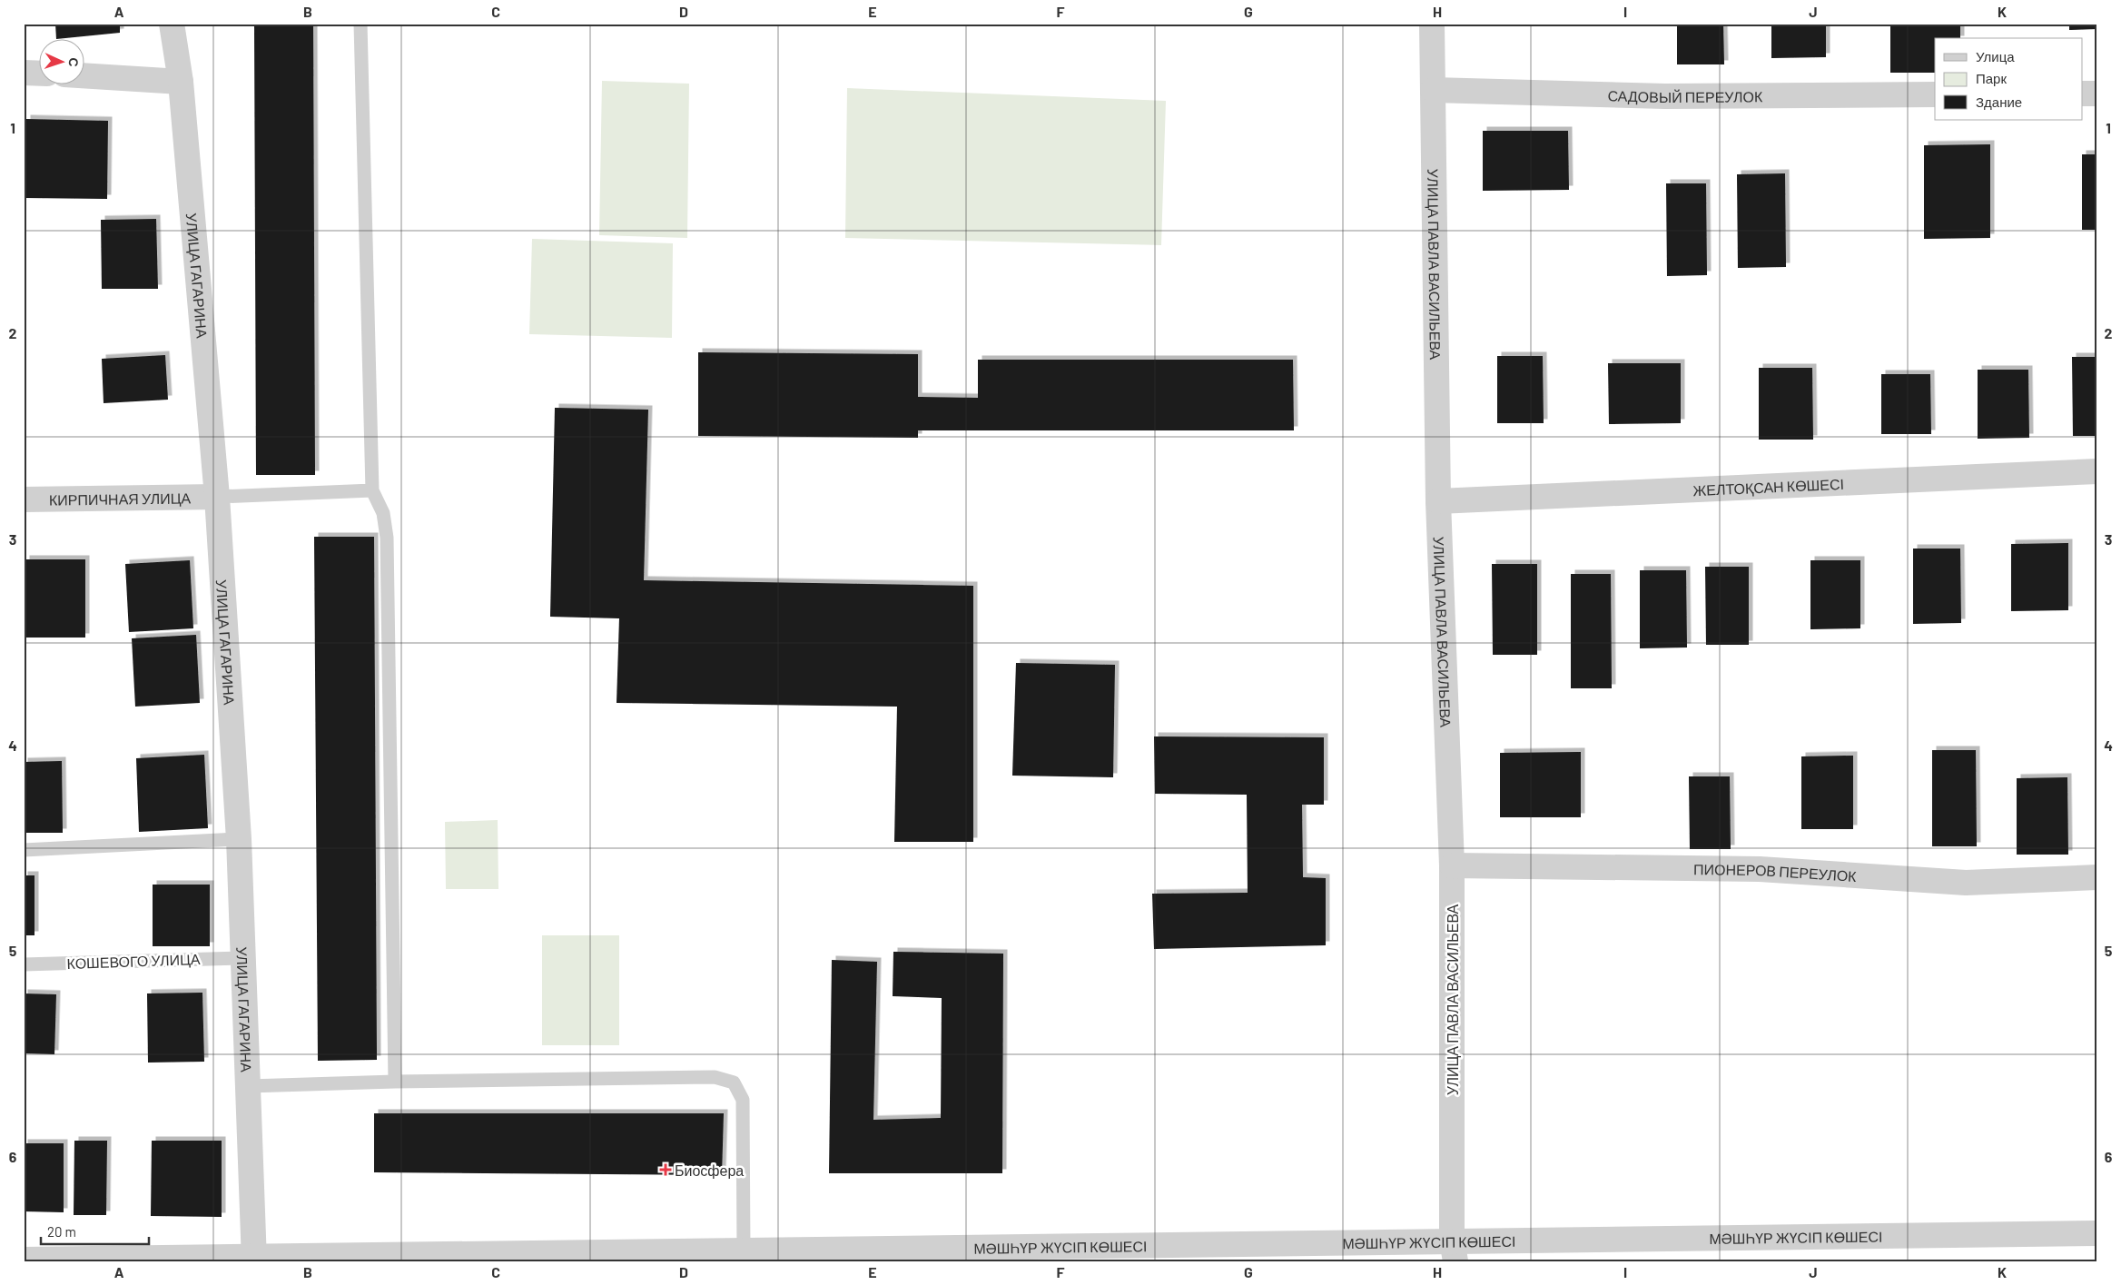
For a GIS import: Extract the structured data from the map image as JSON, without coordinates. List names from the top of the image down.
{
  "streets": {
    "street": [
      "САДОВЫЙ ПЕРЕУЛОК",
      "УЛИЦА ПАВЛА ВАСИЛЬЕВА",
      "УЛИЦА ГАГАРИНА",
      "ЖЕЛТОҚСАН КӨШЕСІ",
      "КИРПИЧНАЯ УЛИЦА",
      "ПИОНЕРОВ ПЕРЕУЛОК",
      "МӘШҺҮР ЖҮСІП КӨШЕСІ"
    ],
    "lane": ["КОШЕВОГО УЛИЦА"]
  },
  "crossings": [
    ["САДОВЫЙ ПЕРЕУЛОК", "УЛИЦА ПАВЛА ВАСИЛЬЕВА"],
    ["УЛИЦА ПАВЛА ВАСИЛЬЕВА", "ЖЕЛТОҚСАН КӨШЕСІ"],
    ["УЛИЦА ПАВЛА ВАСИЛЬЕВА", "ПИОНЕРОВ ПЕРЕУЛОК"],
    ["УЛИЦА ПАВЛА ВАСИЛЬЕВА", "МӘШҺҮР ЖҮСІП КӨШЕСІ"],
    ["УЛИЦА ГАГАРИНА", "КИРПИЧНАЯ УЛИЦА"],
    ["УЛИЦА ГАГАРИНА", "КОШЕВОГО УЛИЦА"],
    ["УЛИЦА ГАГАРИНА", "МӘШҺҮР ЖҮСІП КӨШЕСІ"]
  ],
  "places": {
    "health": ["Биосфера"]
  },
  "legend": ["Улица", "Парк", "Здание"],
  "scale_bar": "20 m",
  "north": "right",
  "grid": {
    "columns": [
      "A",
      "B",
      "C",
      "D",
      "E",
      "F",
      "G",
      "H",
      "I",
      "J",
      "K"
    ],
    "rows": [
      "1",
      "2",
      "3",
      "4",
      "5",
      "6"
    ]
  }
}
